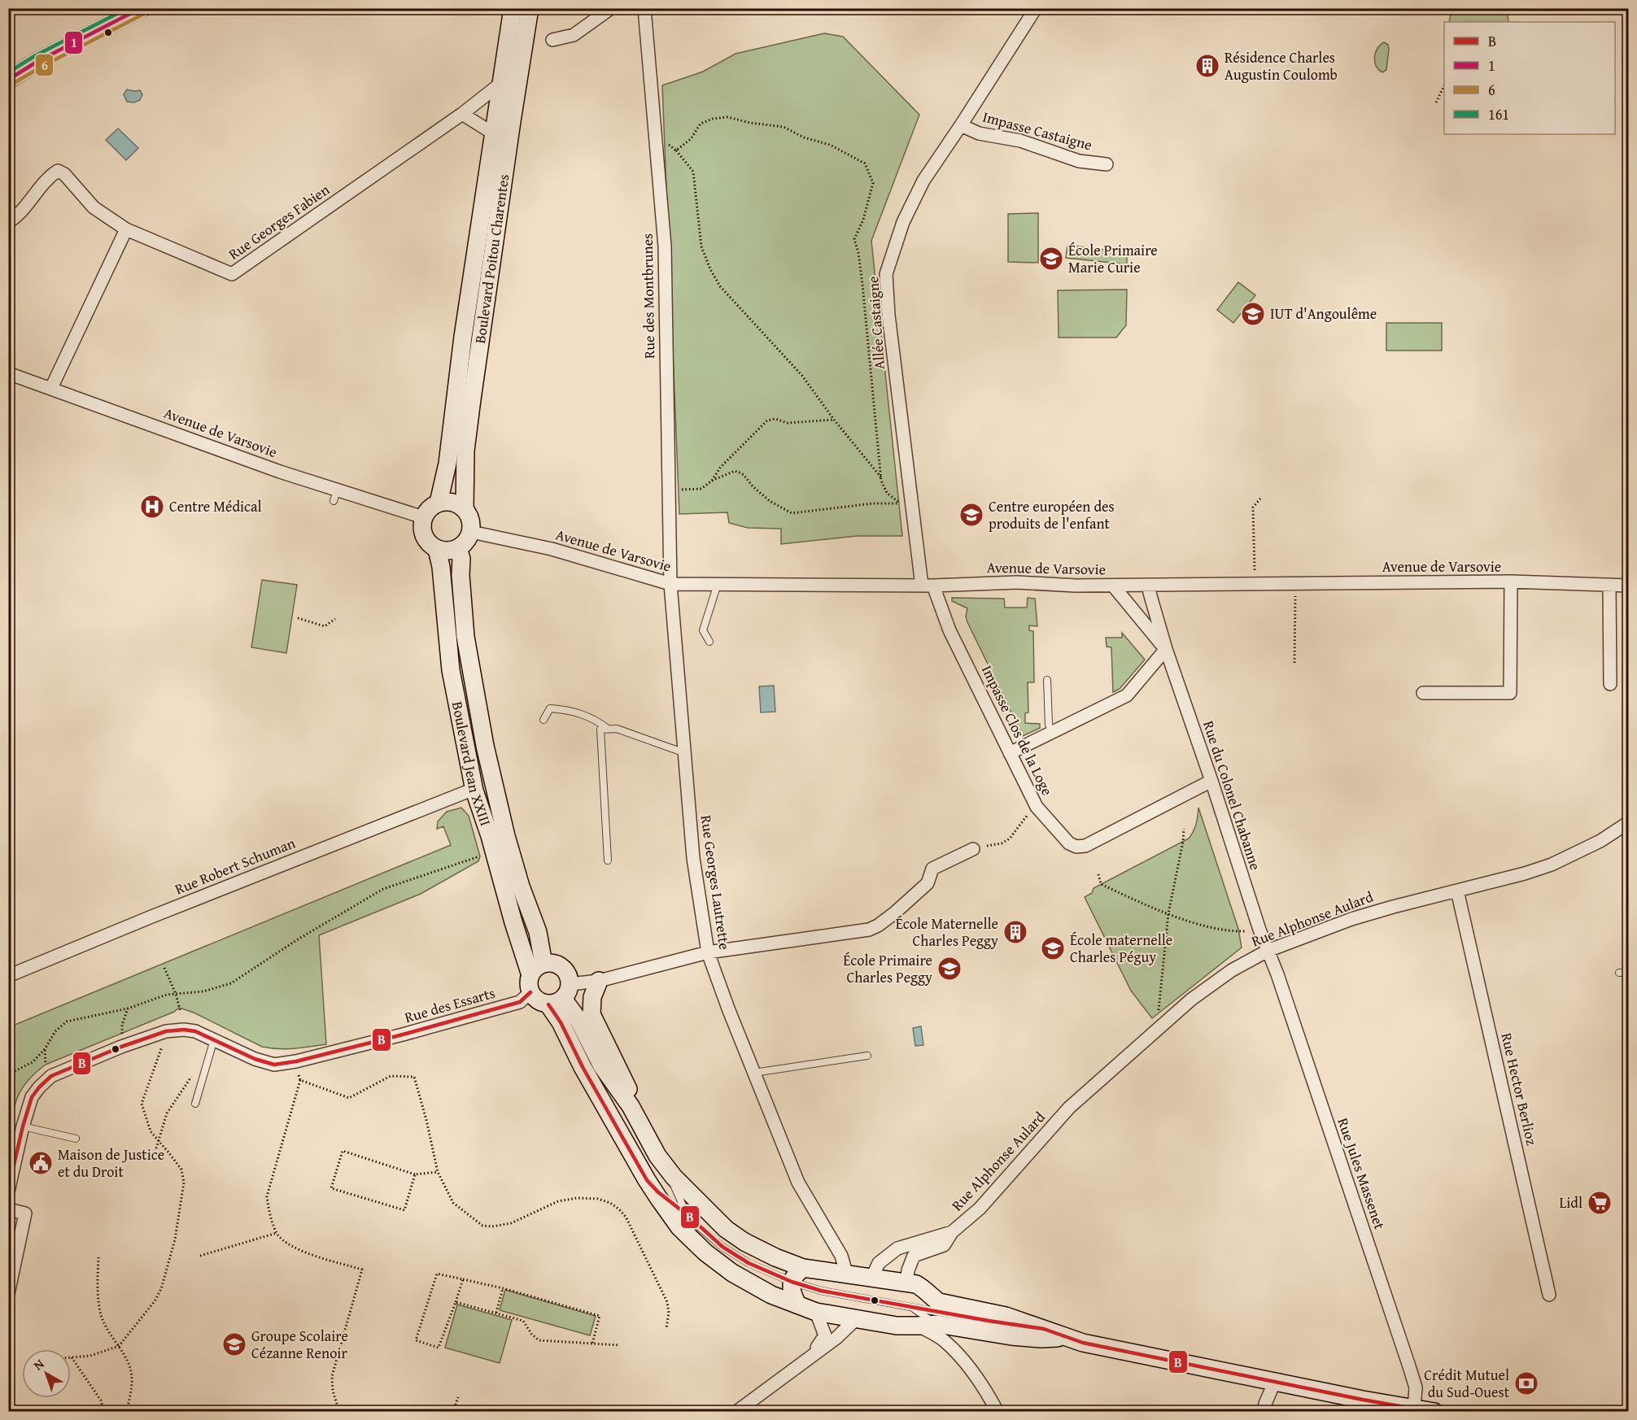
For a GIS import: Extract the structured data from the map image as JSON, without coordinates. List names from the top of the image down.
{
  "streets": {
    "main road": ["Boulevard Poitou Charentes", "Boulevard Jean XXIII"],
    "street": [
      "Impasse Castaigne",
      "Rue Georges Fabien",
      "Rue des Montbrunes",
      "Allée Castaigne",
      "Avenue de Varsovie",
      "Impasse Clos de la Loge",
      "Rue du Colonel Chabanne",
      "Rue Robert Schuman",
      "Rue Georges Lautrette",
      "Rue Alphonse Aulard",
      "Rue des Essarts",
      "Rue Hector Berlioz",
      "Rue Jules Massenet"
    ]
  },
  "crossings": [
    ["Impasse Castaigne", "Allée Castaigne"],
    ["Rue Georges Fabien", "Boulevard Poitou Charentes"],
    ["Boulevard Poitou Charentes", "Avenue de Varsovie"],
    ["Boulevard Poitou Charentes", "Boulevard Jean XXIII"],
    ["Rue des Montbrunes", "Avenue de Varsovie"],
    ["Rue des Montbrunes", "Rue Georges Lautrette"],
    ["Allée Castaigne", "Avenue de Varsovie"],
    ["Allée Castaigne", "Impasse Clos de la Loge"],
    ["Avenue de Varsovie", "Impasse Clos de la Loge"],
    ["Avenue de Varsovie", "Boulevard Jean XXIII"],
    ["Avenue de Varsovie", "Rue du Colonel Chabanne"],
    ["Avenue de Varsovie", "Rue Georges Lautrette"],
    ["Impasse Clos de la Loge", "Rue du Colonel Chabanne"],
    ["Boulevard Jean XXIII", "Rue Robert Schuman"],
    ["Boulevard Jean XXIII", "Rue des Essarts"],
    ["Rue du Colonel Chabanne", "Rue Alphonse Aulard"],
    ["Rue du Colonel Chabanne", "Rue Jules Massenet"],
    ["Rue Alphonse Aulard", "Rue Hector Berlioz"],
    ["Rue Alphonse Aulard", "Rue Jules Massenet"]
  ],
  "places": {
    "building": ["Résidence Charles Augustin Coulomb", "École Maternelle Charles Peggy"],
    "school or university": [
      "École Primaire Marie Curie",
      "IUT d'Angoulême",
      "Centre européen des produits de l'enfant",
      "École maternelle Charles Péguy",
      "École Primaire Charles Peggy",
      "Groupe Scolaire Cézanne Renoir"
    ],
    "hospital": ["Centre Médical"],
    "public building": ["Maison de Justice et du Droit"],
    "supermarket": ["Lidl"],
    "bank": ["Crédit Mutuel du Sud-Ouest"]
  },
  "lines": [
    "transit line 1",
    "transit line 161",
    "transit line 6",
    "transit line B"
  ],
  "legend": [
    "B",
    "1",
    "6",
    "161"
  ],
  "north": "top left"
}
